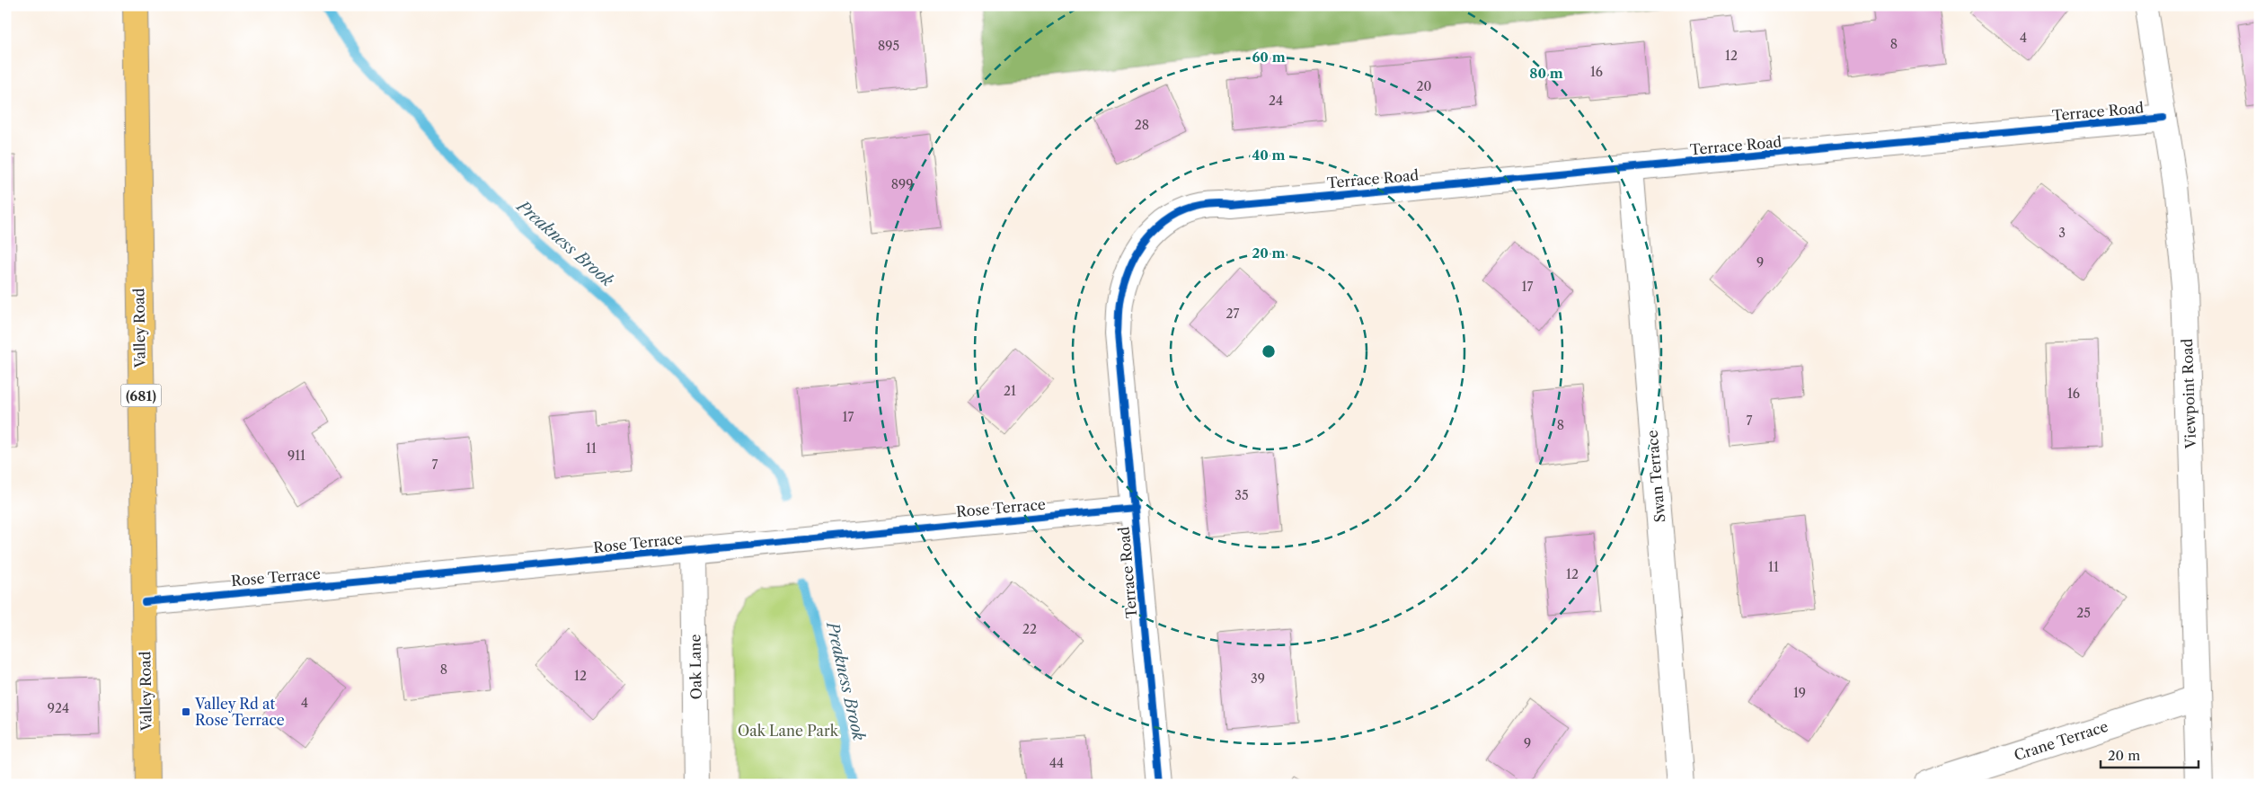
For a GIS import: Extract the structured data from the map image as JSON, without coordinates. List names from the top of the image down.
{
  "streets": {
    "main road": ["Valley Road", "(681)"],
    "street": [
      "Terrace Road",
      "Viewpoint Road",
      "Swan Terrace",
      "Rose Terrace",
      "Oak Lane",
      "Crane Terrace"
    ]
  },
  "crossings": [
    ["Terrace Road", "Viewpoint Road"],
    ["Terrace Road", "Swan Terrace"],
    ["Terrace Road", "Rose Terrace"],
    ["Valley Road", "Rose Terrace"],
    ["Viewpoint Road", "Crane Terrace"],
    ["Rose Terrace", "Oak Lane"]
  ],
  "water": ["Preakness Brook"],
  "parks": ["Oak Lane Park"],
  "places": {
    "transit": ["Valley Rd at Rose Terrace"]
  },
  "house_numbers": [
    "4",
    "8",
    "895",
    "12",
    "16",
    "20",
    "24",
    "28",
    "899",
    "3",
    "9",
    "17",
    "27",
    "21",
    "16",
    "17",
    "7",
    "8",
    "11",
    "911",
    "7",
    "35",
    "11",
    "12",
    "25",
    "22",
    "8",
    "12",
    "39",
    "19",
    "4",
    "924",
    "9",
    "44"
  ],
  "scale_bar": "20 m",
  "rings": [
    "60 m",
    "80 m",
    "40 m",
    "20 m"
  ]
}
